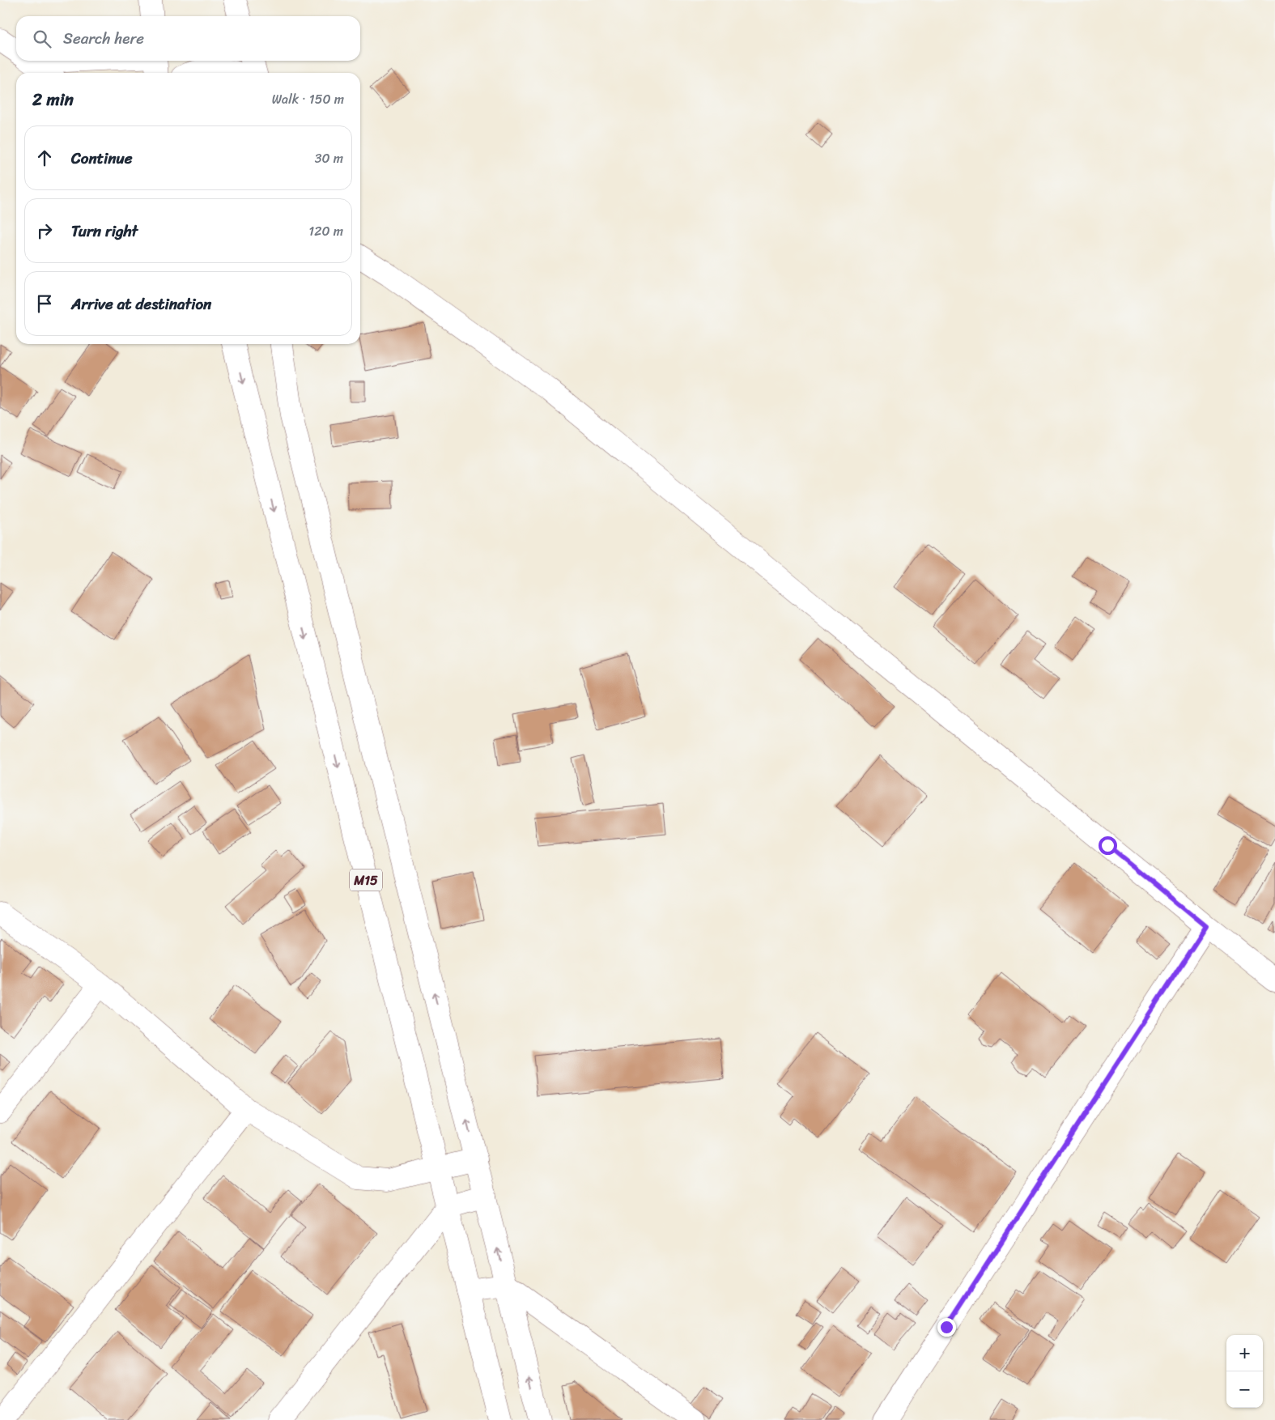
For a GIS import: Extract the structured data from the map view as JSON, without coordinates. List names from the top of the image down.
{
  "streets": {
    "main road": ["M15"]
  },
  "page": {
    "search": "Search here",
    "heading": ["2 min", "Walk · 150 m"],
    "list": [
      ["Continue", "30 m"],
      ["Turn right", "120 m"],
      "Arrive at destination"
    ],
    "map_buttons": ["+", "−"]
  }
}
